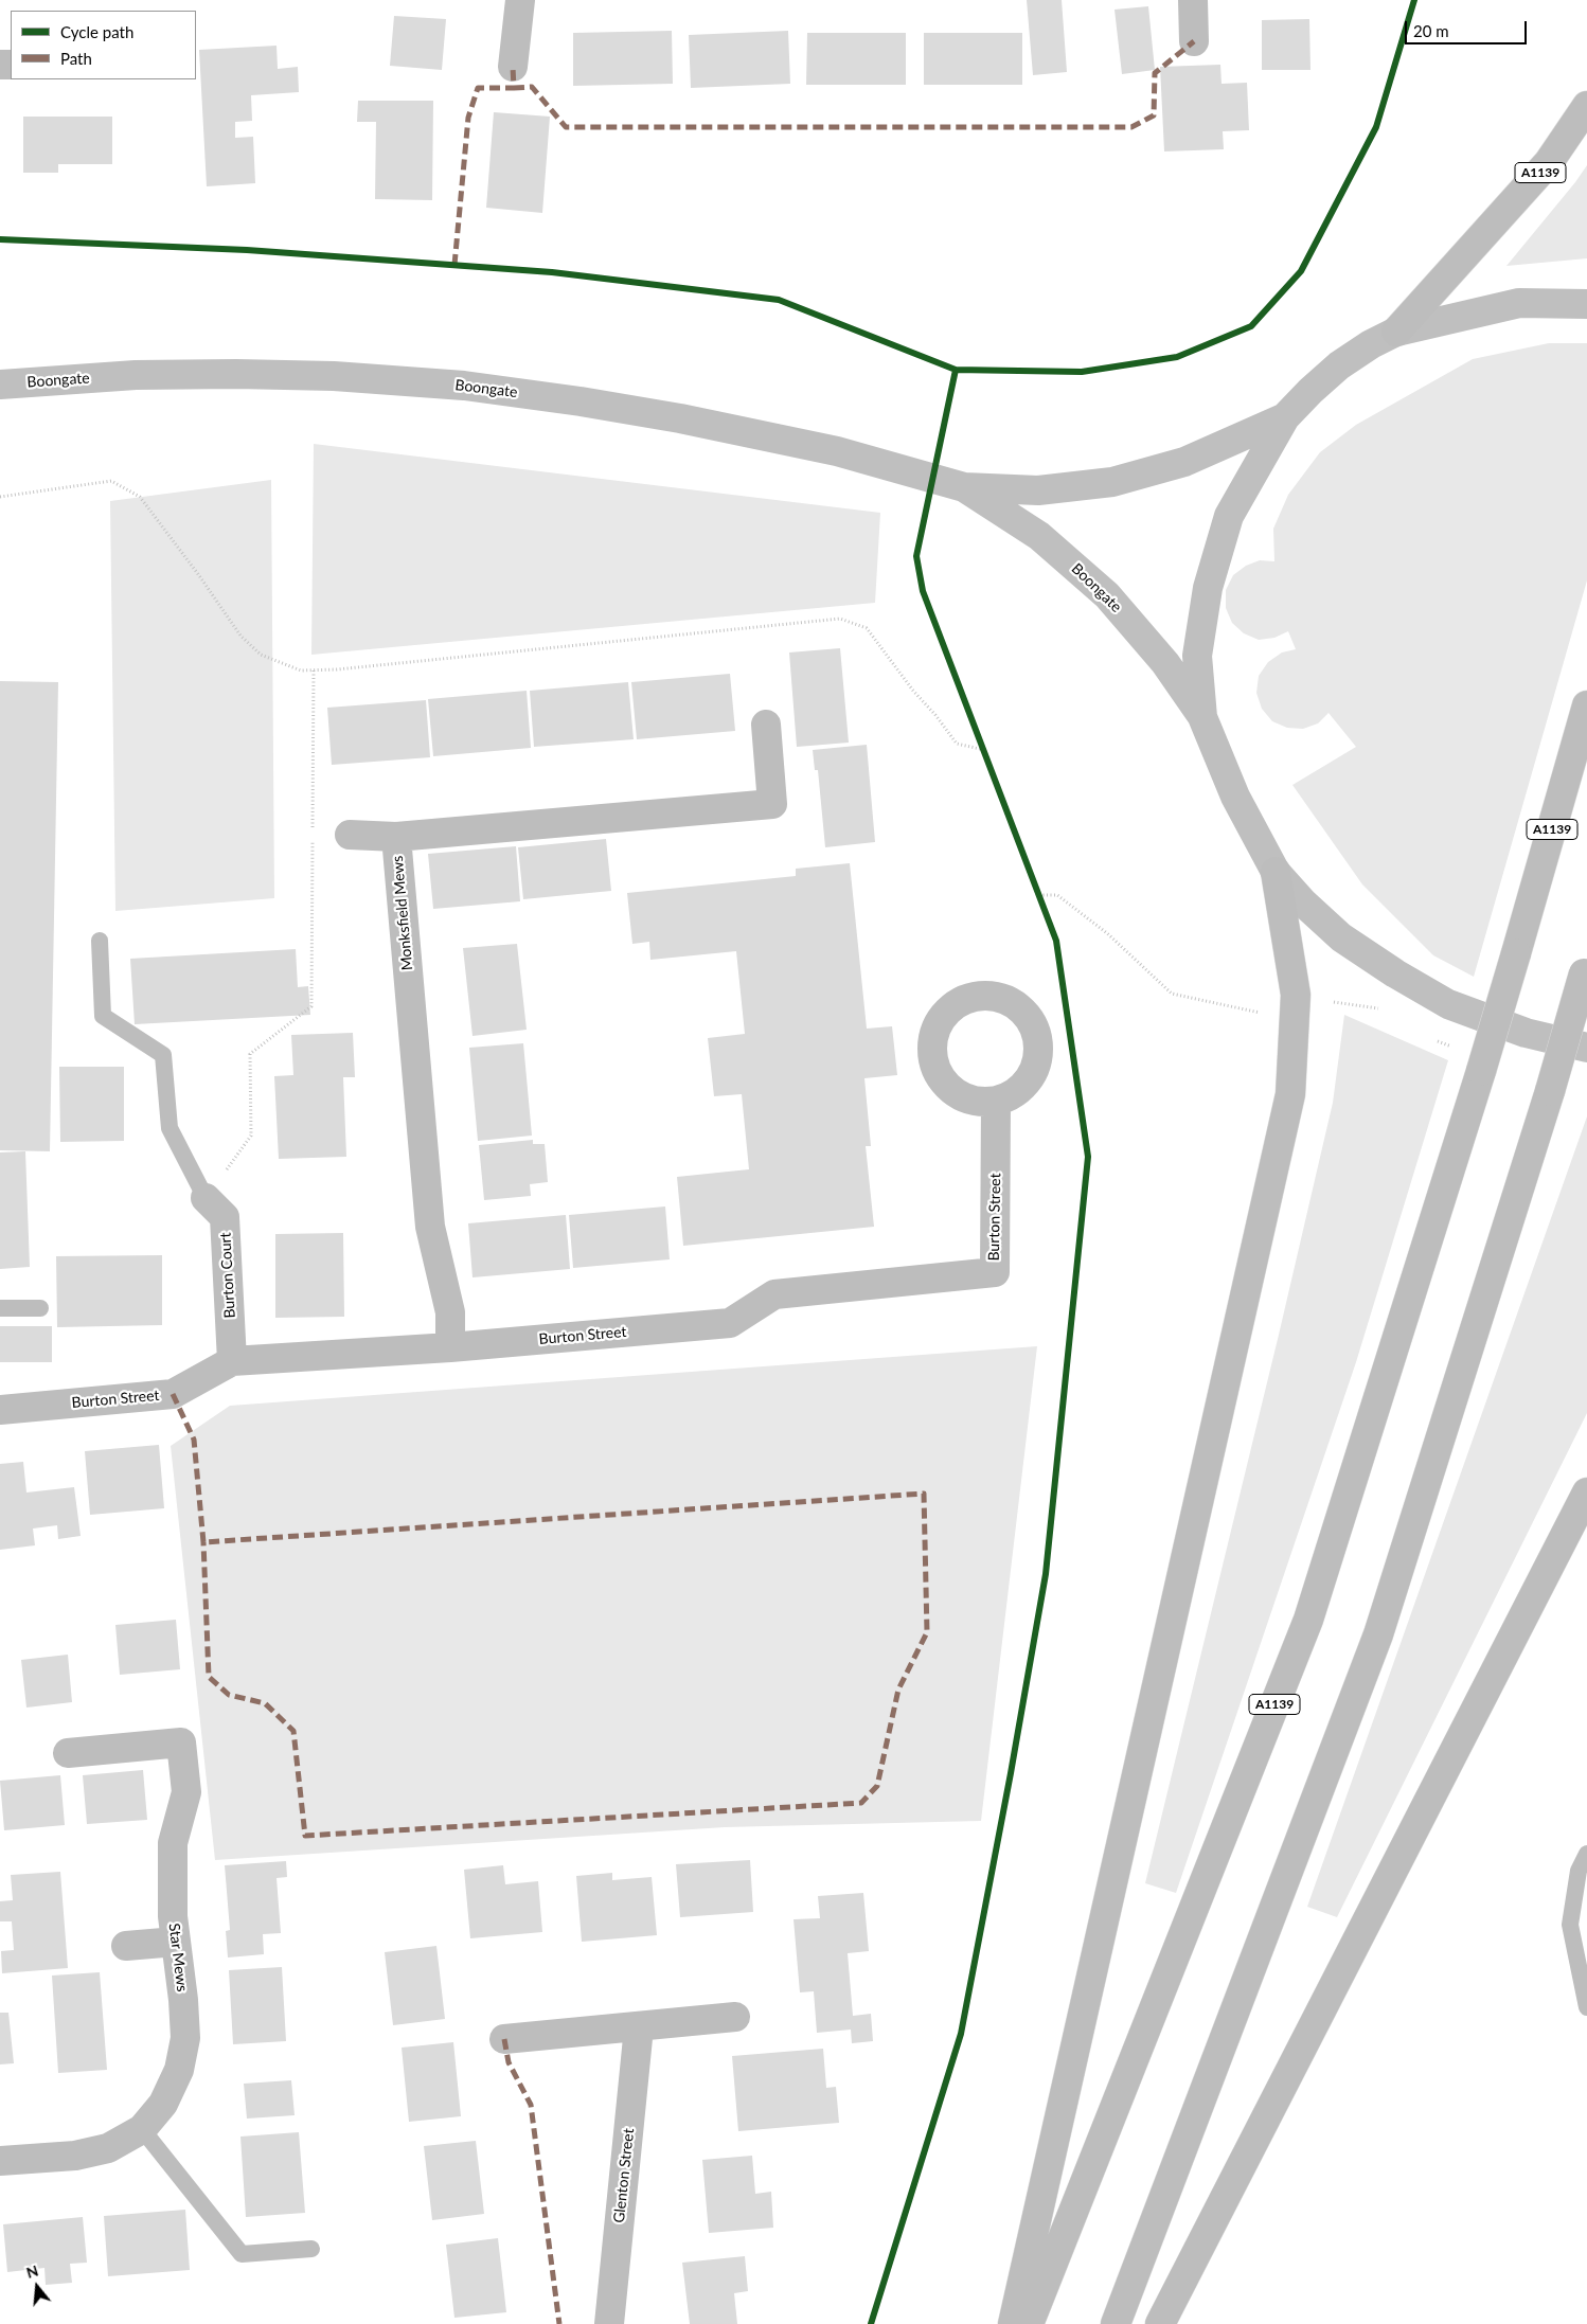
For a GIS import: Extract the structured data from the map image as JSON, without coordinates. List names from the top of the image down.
{
  "streets": {
    "main road": [
      "A1139",
      "Monksfield Mews",
      "Burton Street",
      "Burton Court",
      "Star Mews",
      "Glenton Street"
    ],
    "street": ["Boongate"]
  },
  "crossings": [
    ["Monksfield Mews", "Burton Street"],
    ["Burton Street", "Burton Court"]
  ],
  "legend": ["Cycle path", "Path"],
  "scale_bar": "20 m",
  "north": "top"
}
